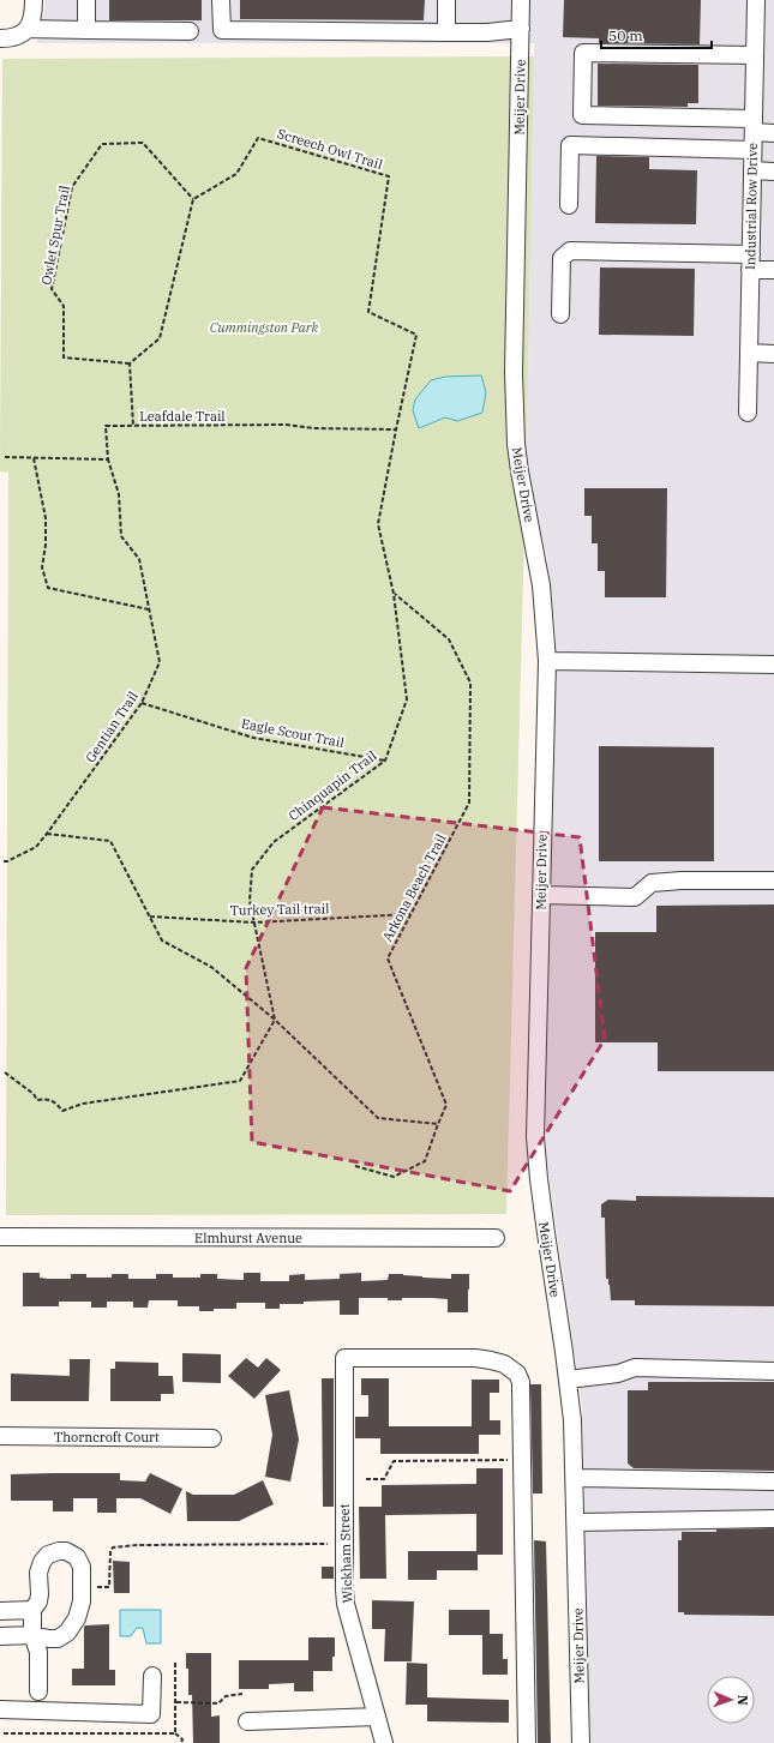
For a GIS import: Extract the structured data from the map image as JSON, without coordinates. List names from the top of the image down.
{
  "streets": {
    "street": [
      "Meijer Drive",
      "Industrial Row Drive",
      "Elmhurst Avenue",
      "Thorncroft Court",
      "Wickham Street"
    ],
    "path": [
      "Screech Owl Trail",
      "Owlet Spur Trail",
      "Leafdale Trail",
      "Gentian Trail",
      "Eagle Scout Trail",
      "Chinquapin Trail",
      "Arkona Beach Trail",
      "Turkey Tail trail"
    ]
  },
  "crossings": [
    ["Screech Owl Trail", "Owlet Spur Trail"],
    ["Screech Owl Trail", "Leafdale Trail"],
    ["Screech Owl Trail", "Chinquapin Trail"],
    ["Leafdale Trail", "Gentian Trail"],
    ["Leafdale Trail", "Chinquapin Trail"],
    ["Gentian Trail", "Eagle Scout Trail"],
    ["Eagle Scout Trail", "Chinquapin Trail"],
    ["Chinquapin Trail", "Arkona Beach Trail"],
    ["Chinquapin Trail", "Turkey Tail trail"],
    ["Arkona Beach Trail", "Turkey Tail trail"]
  ],
  "parks": ["Cummingston Park"],
  "scale_bar": "50 m",
  "north": "right"
}
